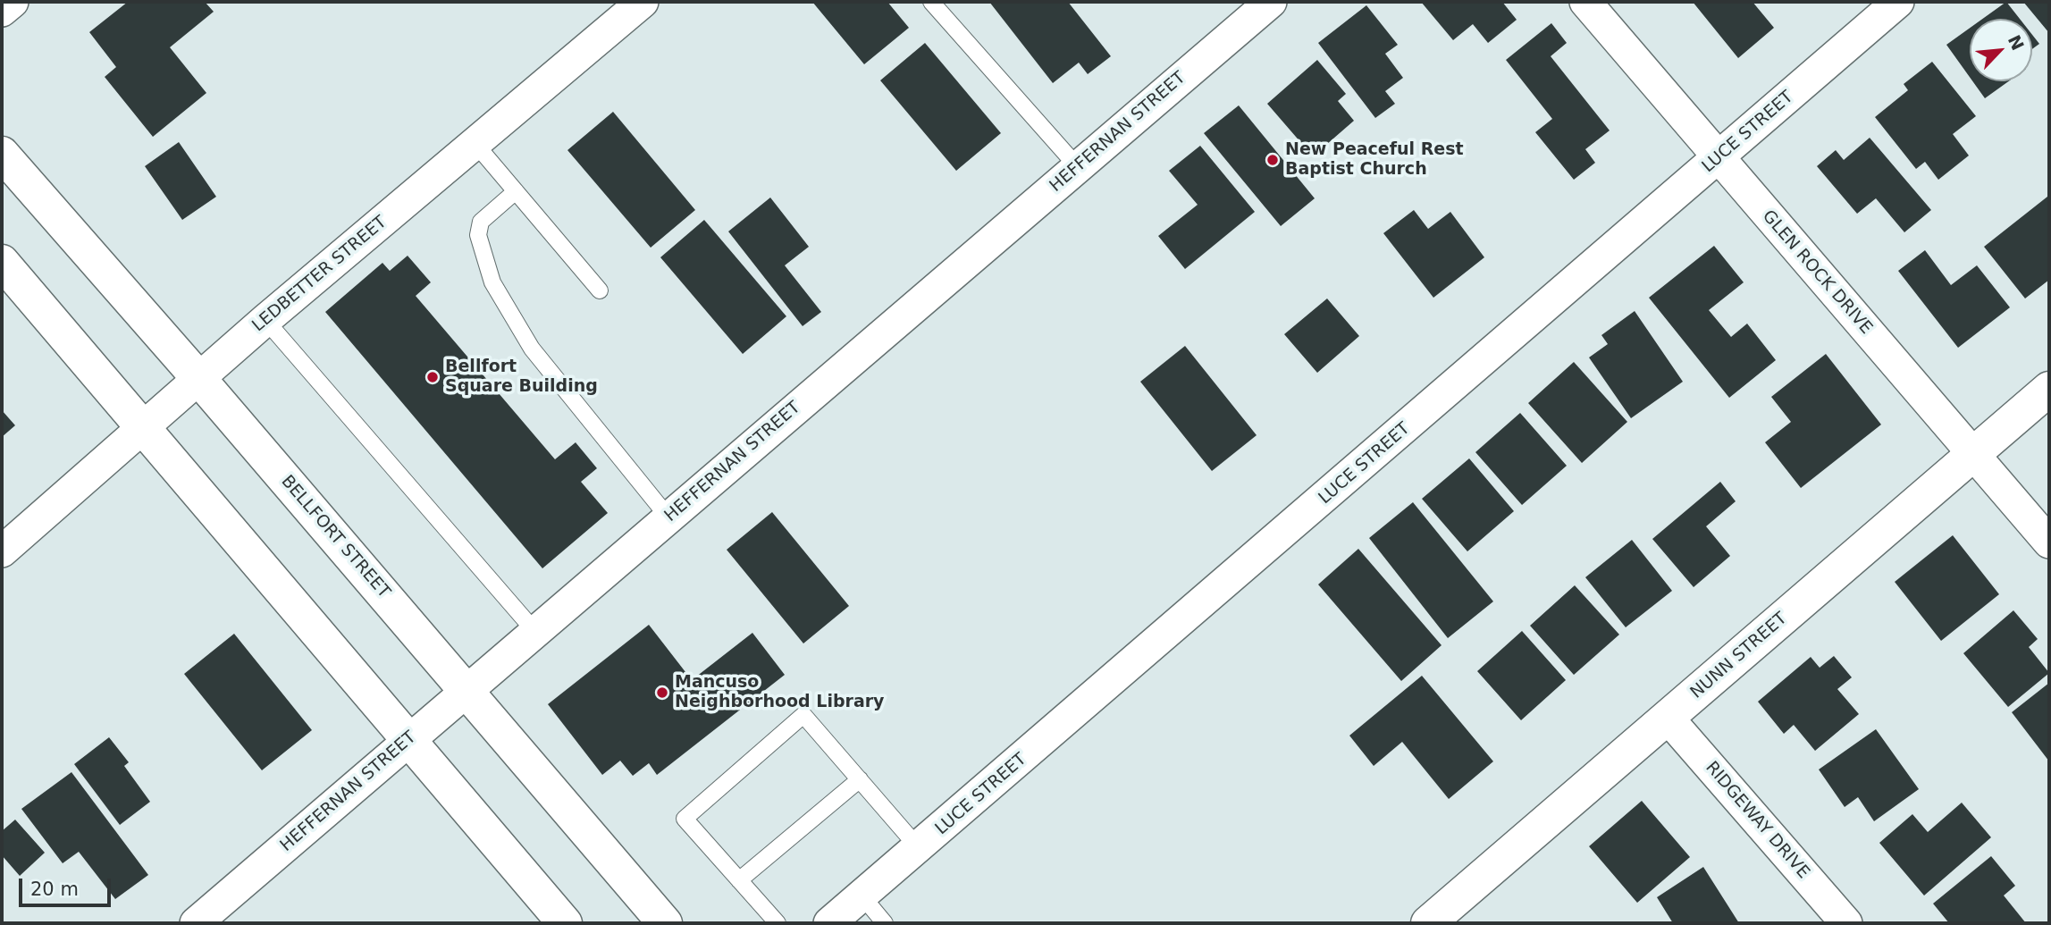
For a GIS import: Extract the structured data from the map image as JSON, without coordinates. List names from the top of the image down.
{
  "streets": {
    "main road": ["BELLFORT STREET", "NUNN STREET"],
    "street": [
      "HEFFERNAN STREET",
      "LUCE STREET",
      "GLEN ROCK DRIVE",
      "LEDBETTER STREET",
      "RIDGEWAY DRIVE"
    ]
  },
  "crossings": [
    ["HEFFERNAN STREET", "BELLFORT STREET"],
    ["LUCE STREET", "GLEN ROCK DRIVE"],
    ["GLEN ROCK DRIVE", "NUNN STREET"],
    ["LEDBETTER STREET", "BELLFORT STREET"],
    ["NUNN STREET", "RIDGEWAY DRIVE"]
  ],
  "places": ["New Peaceful Rest Baptist Church", "Bellfort Square Building", "Mancuso Neighborhood Library"],
  "scale_bar": "20 m",
  "north": "top right"
}
